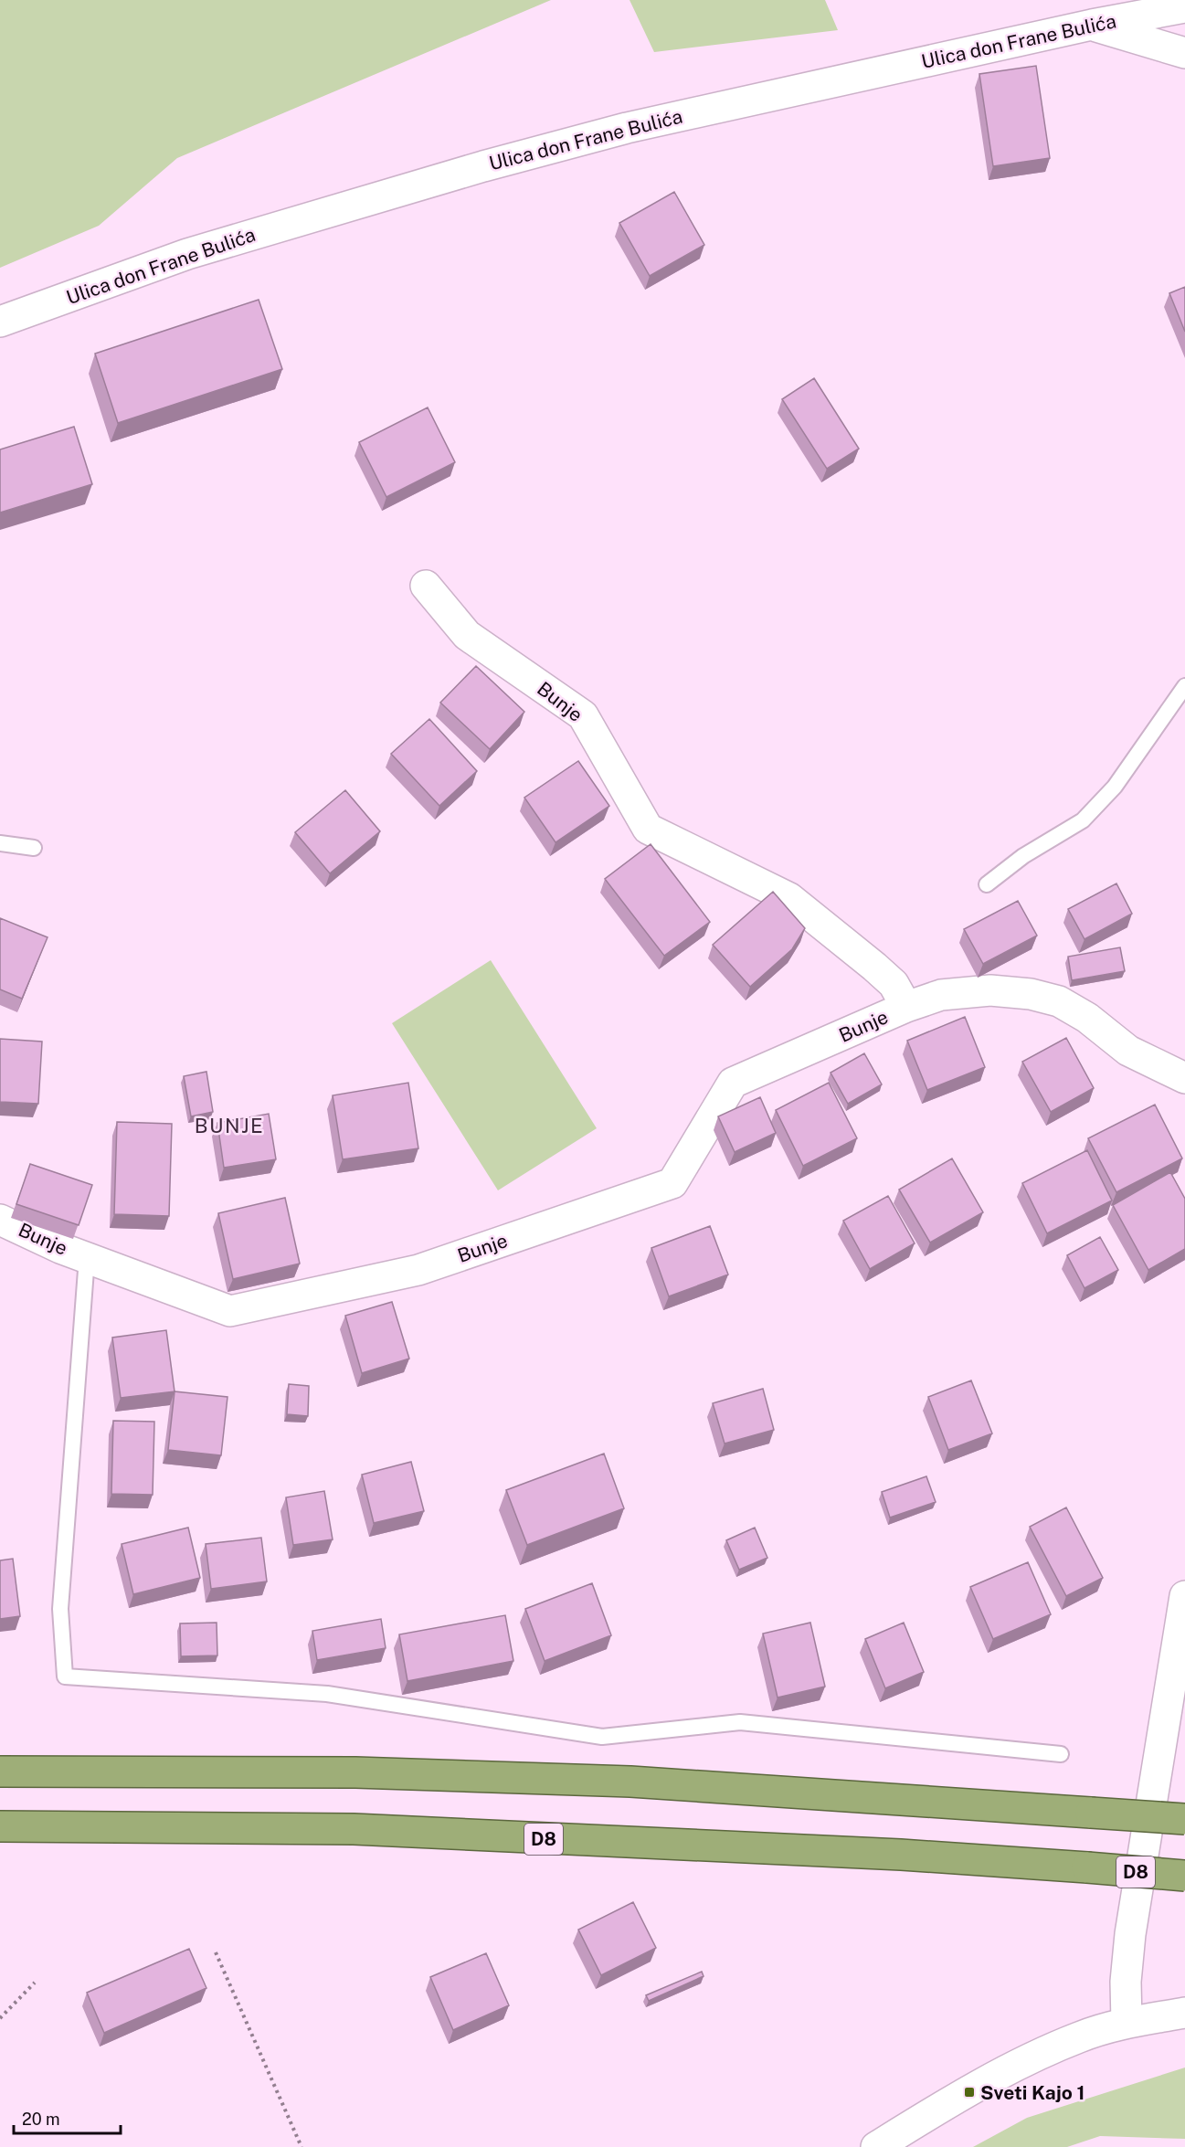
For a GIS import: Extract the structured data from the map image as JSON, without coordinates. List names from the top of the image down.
{
  "streets": {
    "highway": ["D8"],
    "street": ["Ulica don Frane Bulića", "Bunje"]
  },
  "districts": ["BUNJE"],
  "places": {
    "transit": ["Sveti Kajo 1"]
  },
  "scale_bar": "20 m"
}
